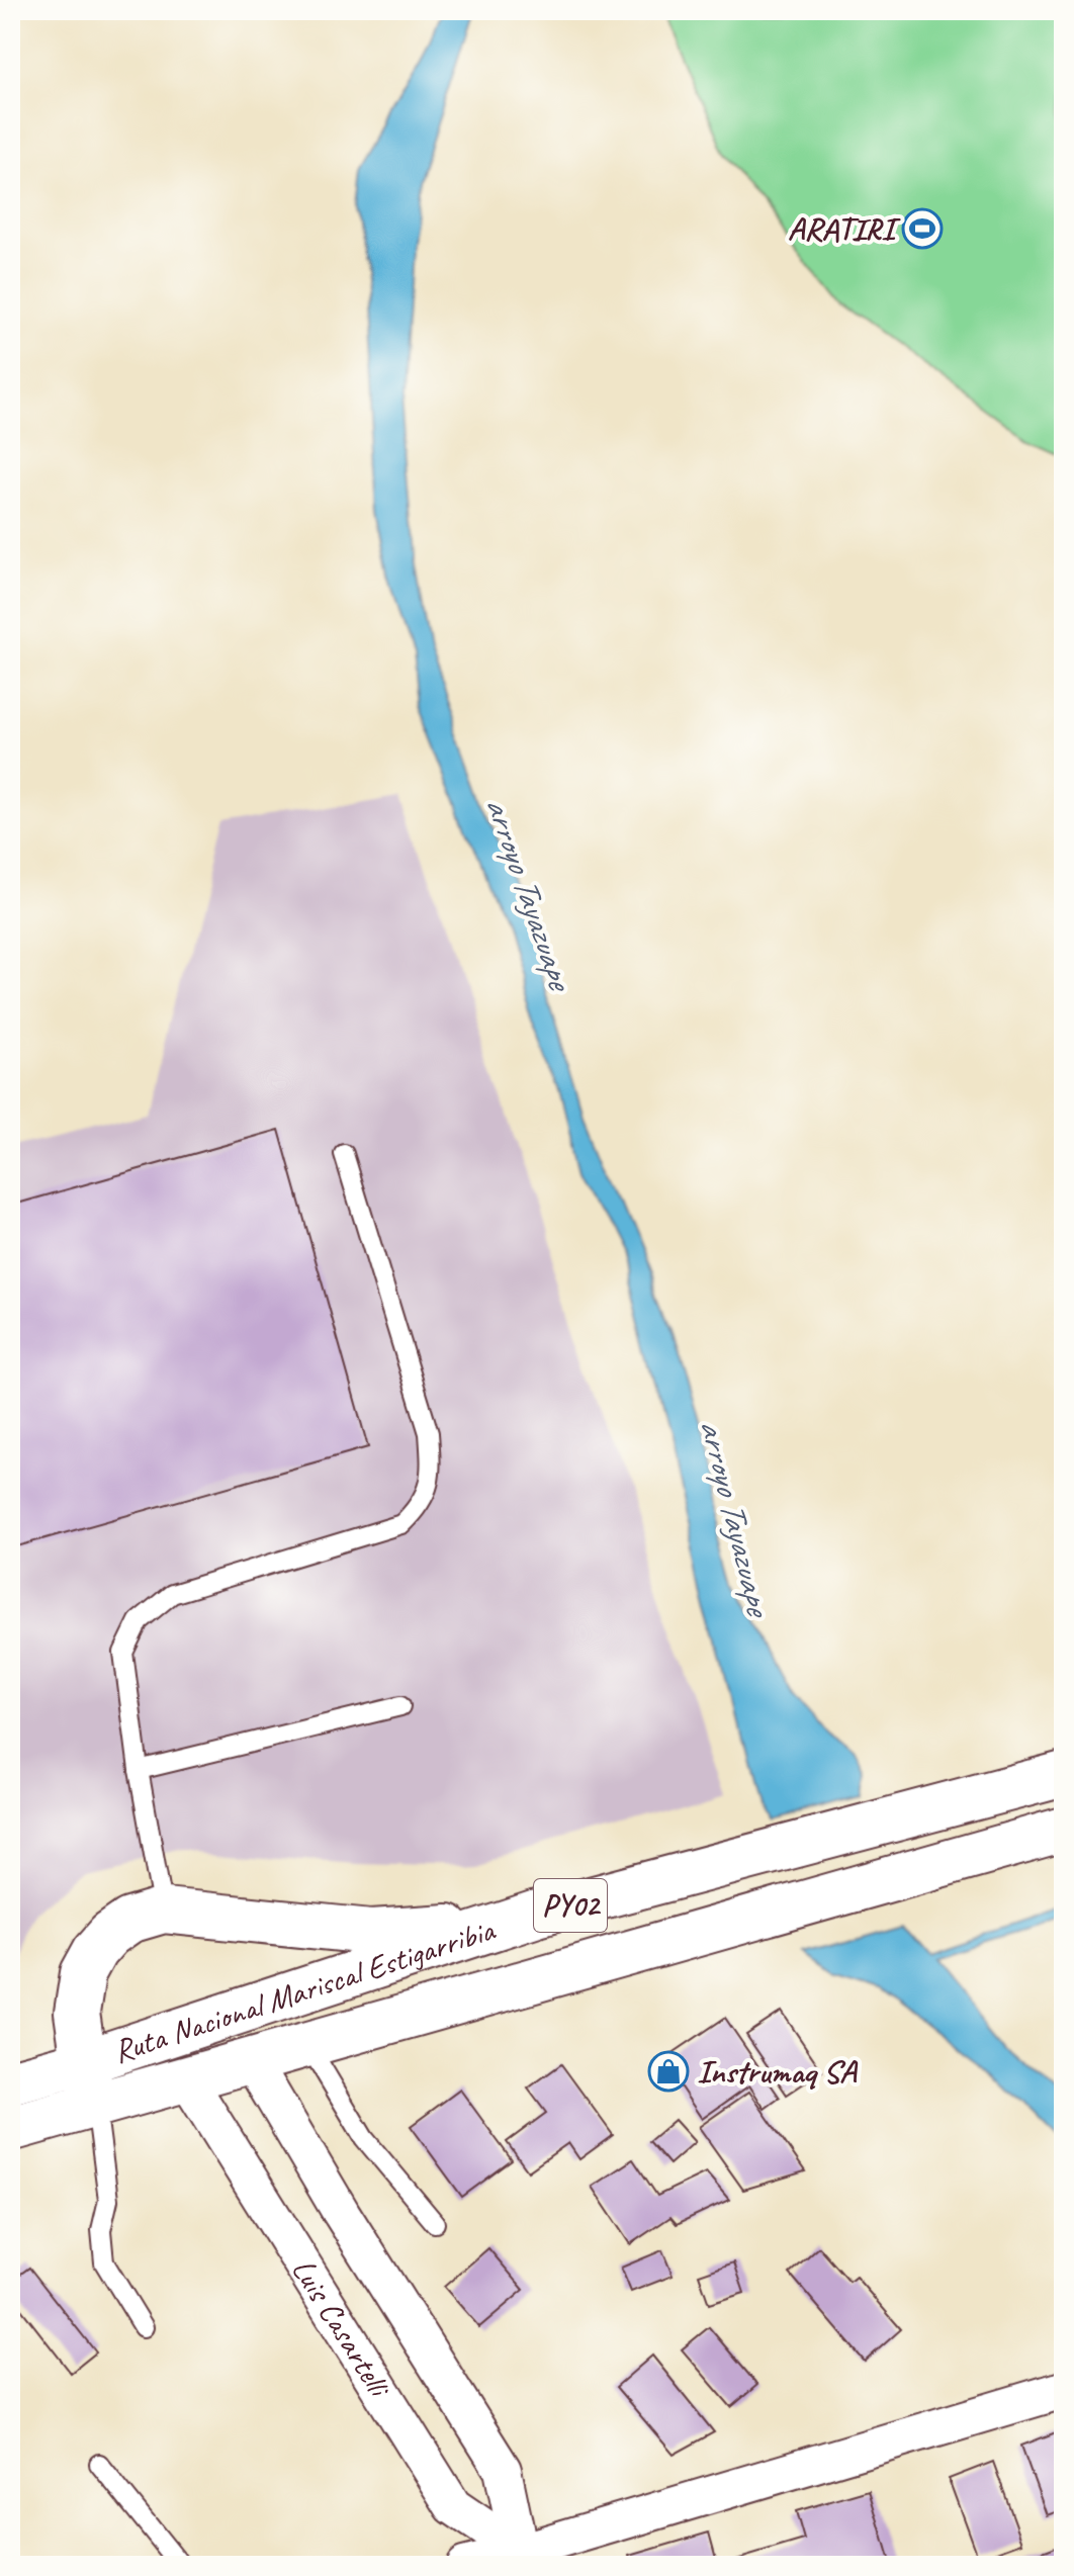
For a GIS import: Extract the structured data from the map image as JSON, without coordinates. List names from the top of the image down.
{
  "streets": {
    "highway": ["PY02", "Ruta Nacional Mariscal Estigarribia"],
    "street": ["Luis Casartelli"]
  },
  "crossings": [
    ["Ruta Nacional Mariscal Estigarribia", "Luis Casartelli"]
  ],
  "water": ["arroyo Tayazuape"],
  "places": {
    "sports": ["ARATIRI"],
    "shop": ["Instrumaq SA"]
  }
}
